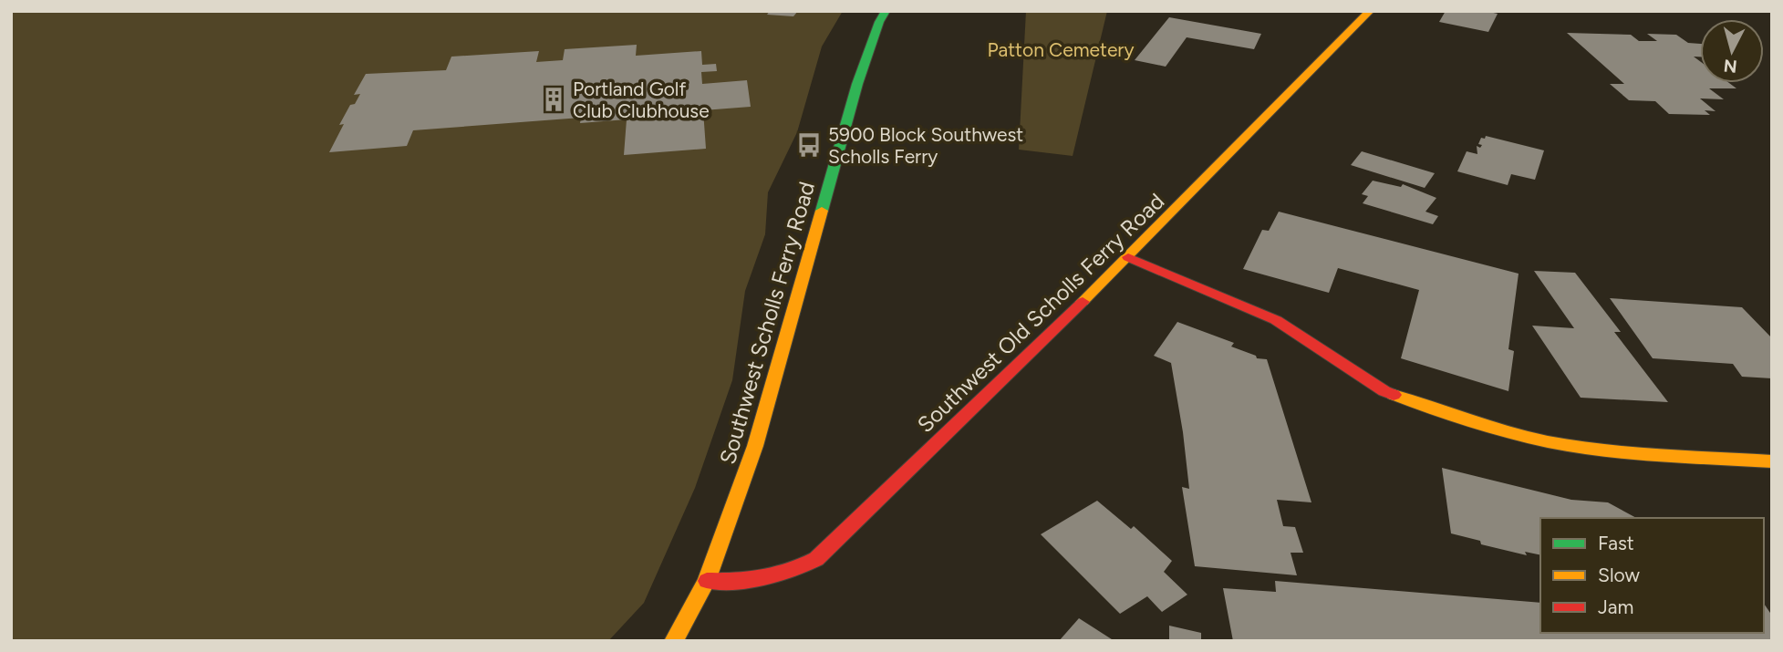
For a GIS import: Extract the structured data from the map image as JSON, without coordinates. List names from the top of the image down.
{
  "streets": {
    "street": ["Southwest Old Scholls Ferry Road", "Southwest Scholls Ferry Road"]
  },
  "crossings": [
    ["Southwest Old Scholls Ferry Road", "Southwest Scholls Ferry Road"]
  ],
  "parks": ["Patton Cemetery"],
  "places": {
    "building": ["Portland Golf Club Clubhouse"],
    "bus stop": ["5900 Block Southwest Scholls Ferry"]
  },
  "legend": ["Fast", "Slow", "Jam"],
  "north": "bottom"
}
